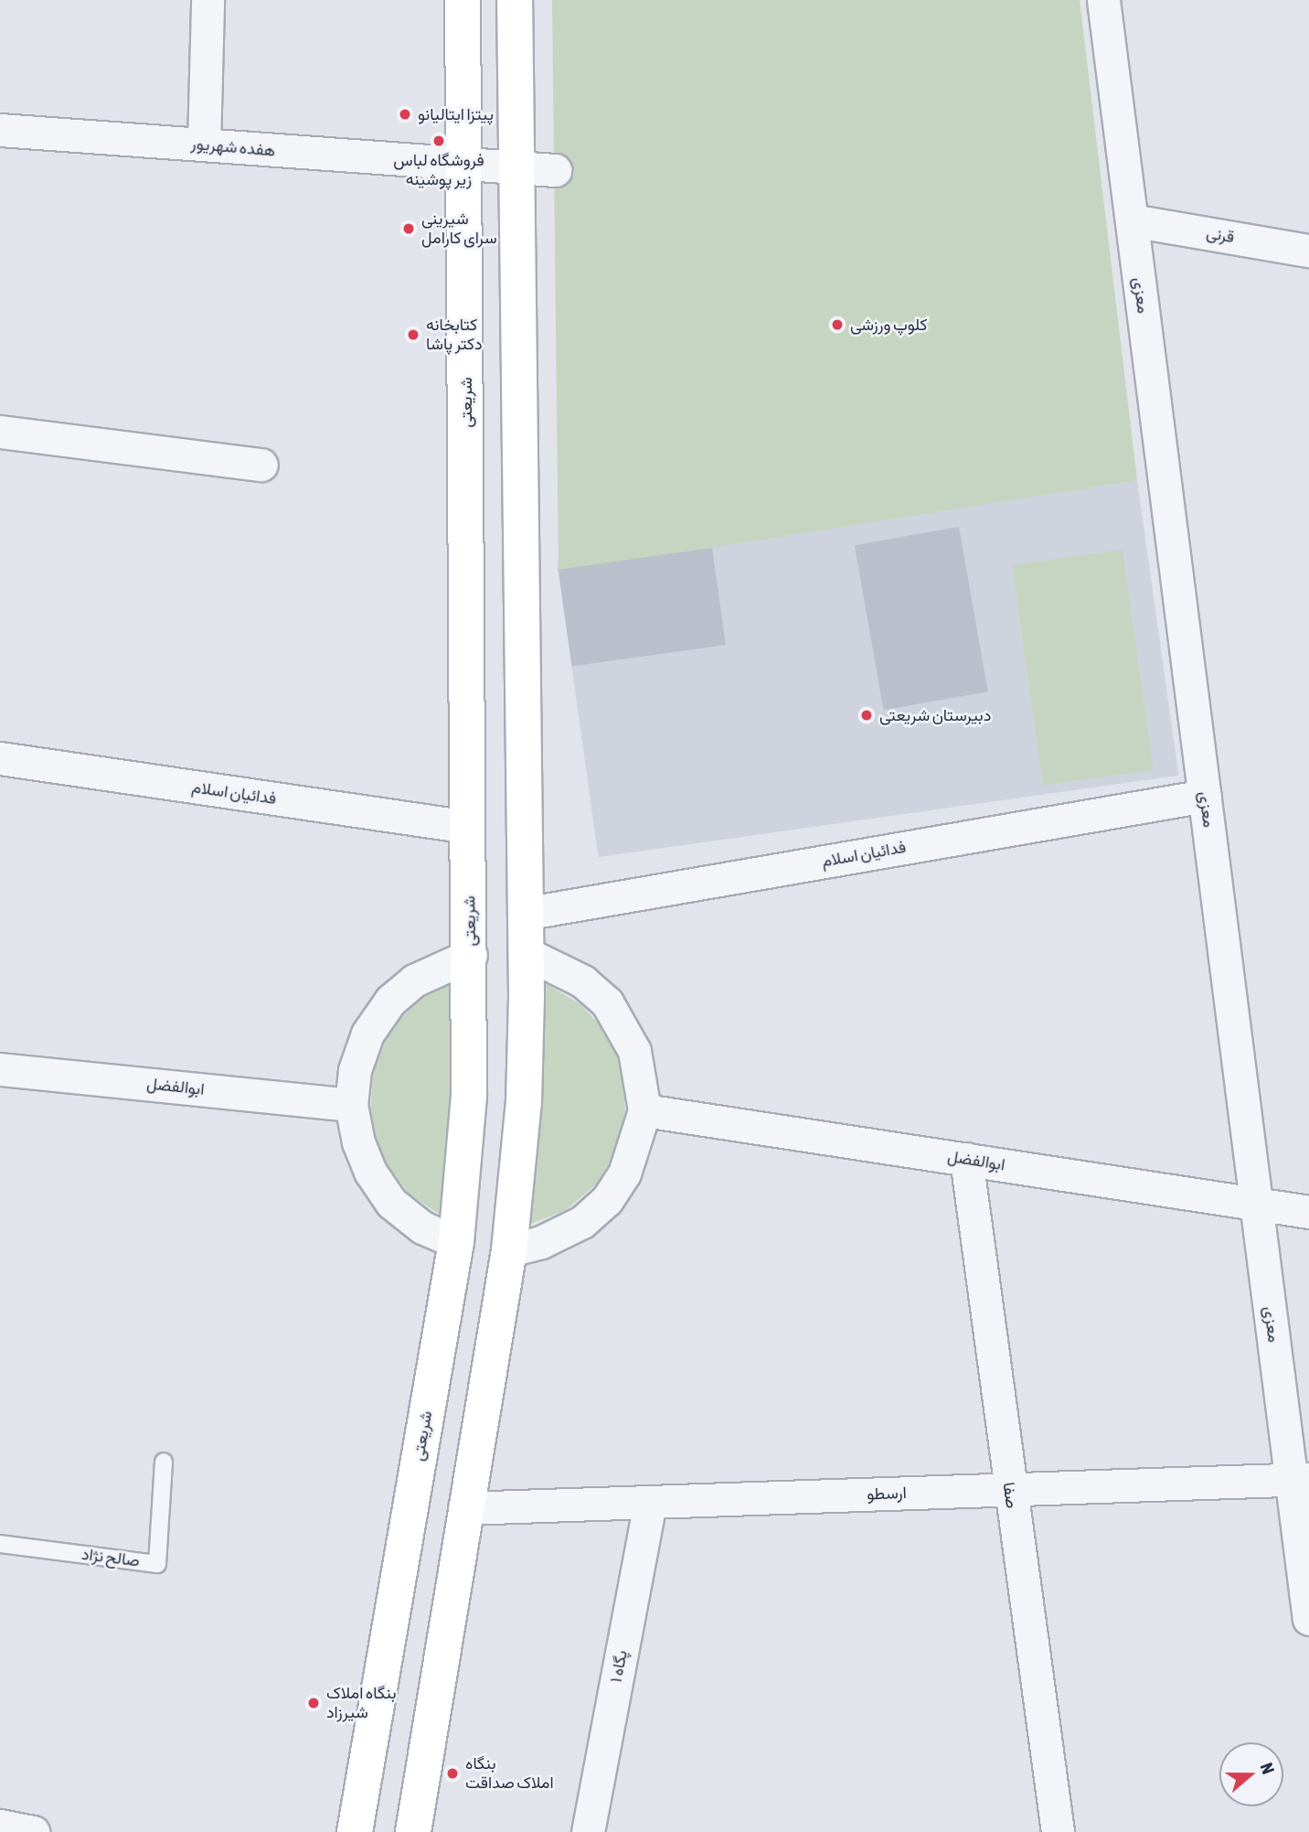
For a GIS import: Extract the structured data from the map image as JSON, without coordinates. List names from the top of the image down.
{
  "streets": {
    "main road": ["شریعتی"],
    "street": [
      "هفده شهریور",
      "قرنی",
      "معزی",
      "فدائیان اسلام",
      "ابوالفضل",
      "ارسطو",
      "صفا",
      "پگاه ۱"
    ],
    "lane": ["صالح نژاد"]
  },
  "crossings": [
    ["هفده شهریور", "شریعتی"],
    ["قرنی", "معزی"],
    ["معزی", "فدائیان اسلام"],
    ["معزی", "ابوالفضل"],
    ["معزی", "ارسطو"],
    ["شریعتی", "فدائیان اسلام"],
    ["ابوالفضل", "صفا"],
    ["ارسطو", "صفا"],
    ["ارسطو", "پگاه ۱"]
  ],
  "places": [
    "پیتزا ایتالیانو",
    "فروشگاه لباس زیر پوشینه",
    "شیرینی سرای کارامل",
    "کلوپ ورزشی",
    "کتابخانه دکتر پاشا",
    "دبیرستان شریعتی",
    "بنگاه املاک شیرزاد",
    "بنگاه املاک صداقت"
  ],
  "north": "right"
}
